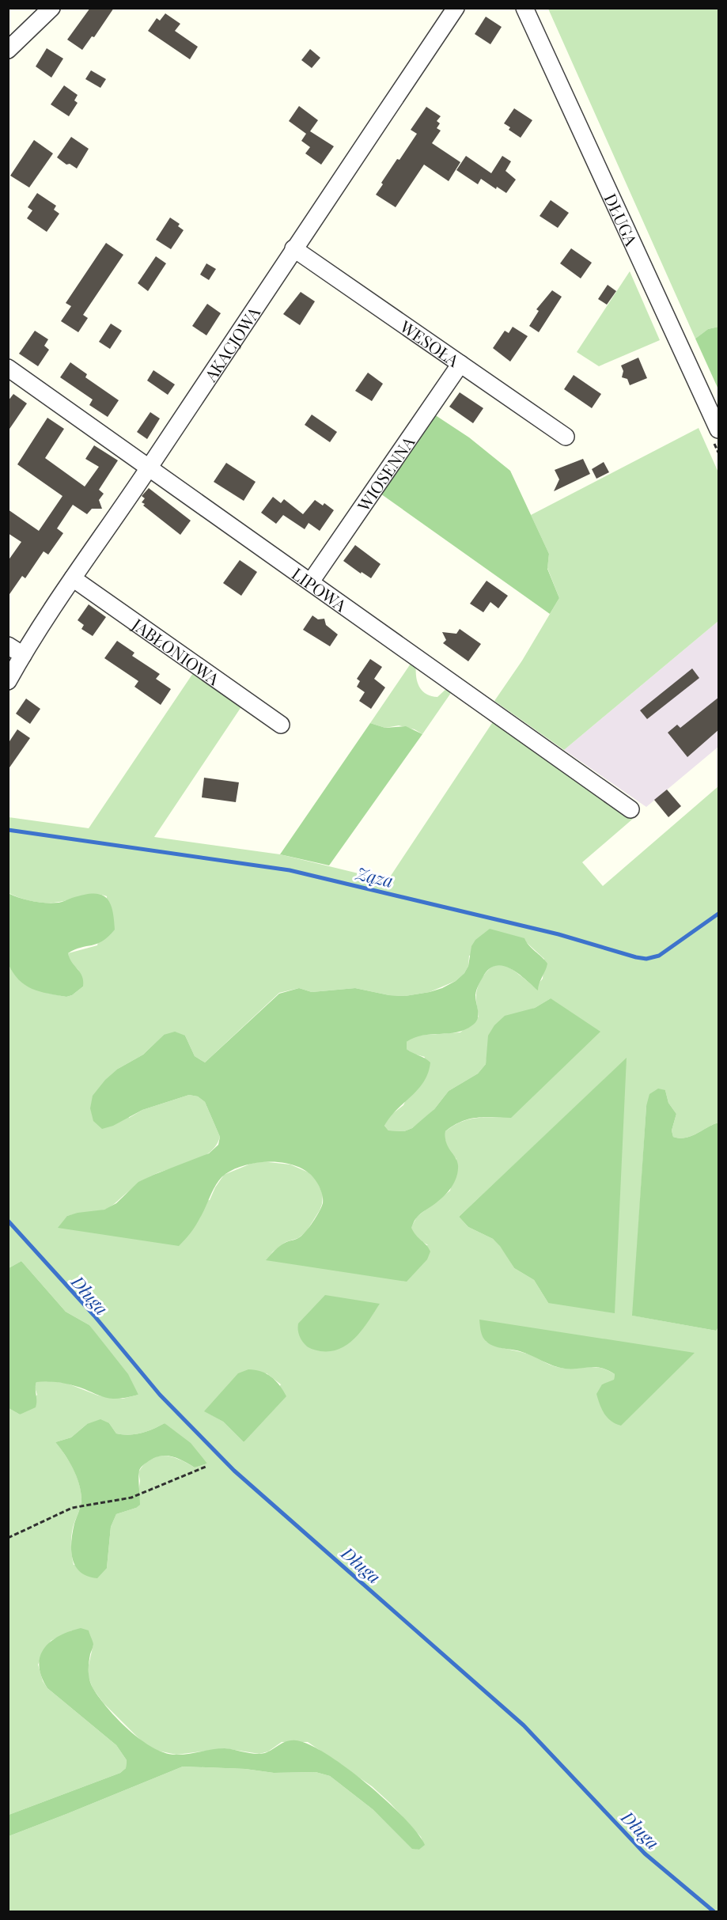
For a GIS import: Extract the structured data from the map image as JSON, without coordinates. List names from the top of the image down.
{
  "streets": {
    "street": [
      "DŁUGA",
      "WESOŁA",
      "AKACJOWA",
      "WIOSENNA",
      "LIPOWA",
      "JABŁONIOWA"
    ]
  },
  "crossings": [
    ["WESOŁA", "AKACJOWA"],
    ["WESOŁA", "WIOSENNA"],
    ["AKACJOWA", "LIPOWA"],
    ["AKACJOWA", "JABŁONIOWA"],
    ["WIOSENNA", "LIPOWA"]
  ],
  "water": ["Ząza", "Długa"]
}
